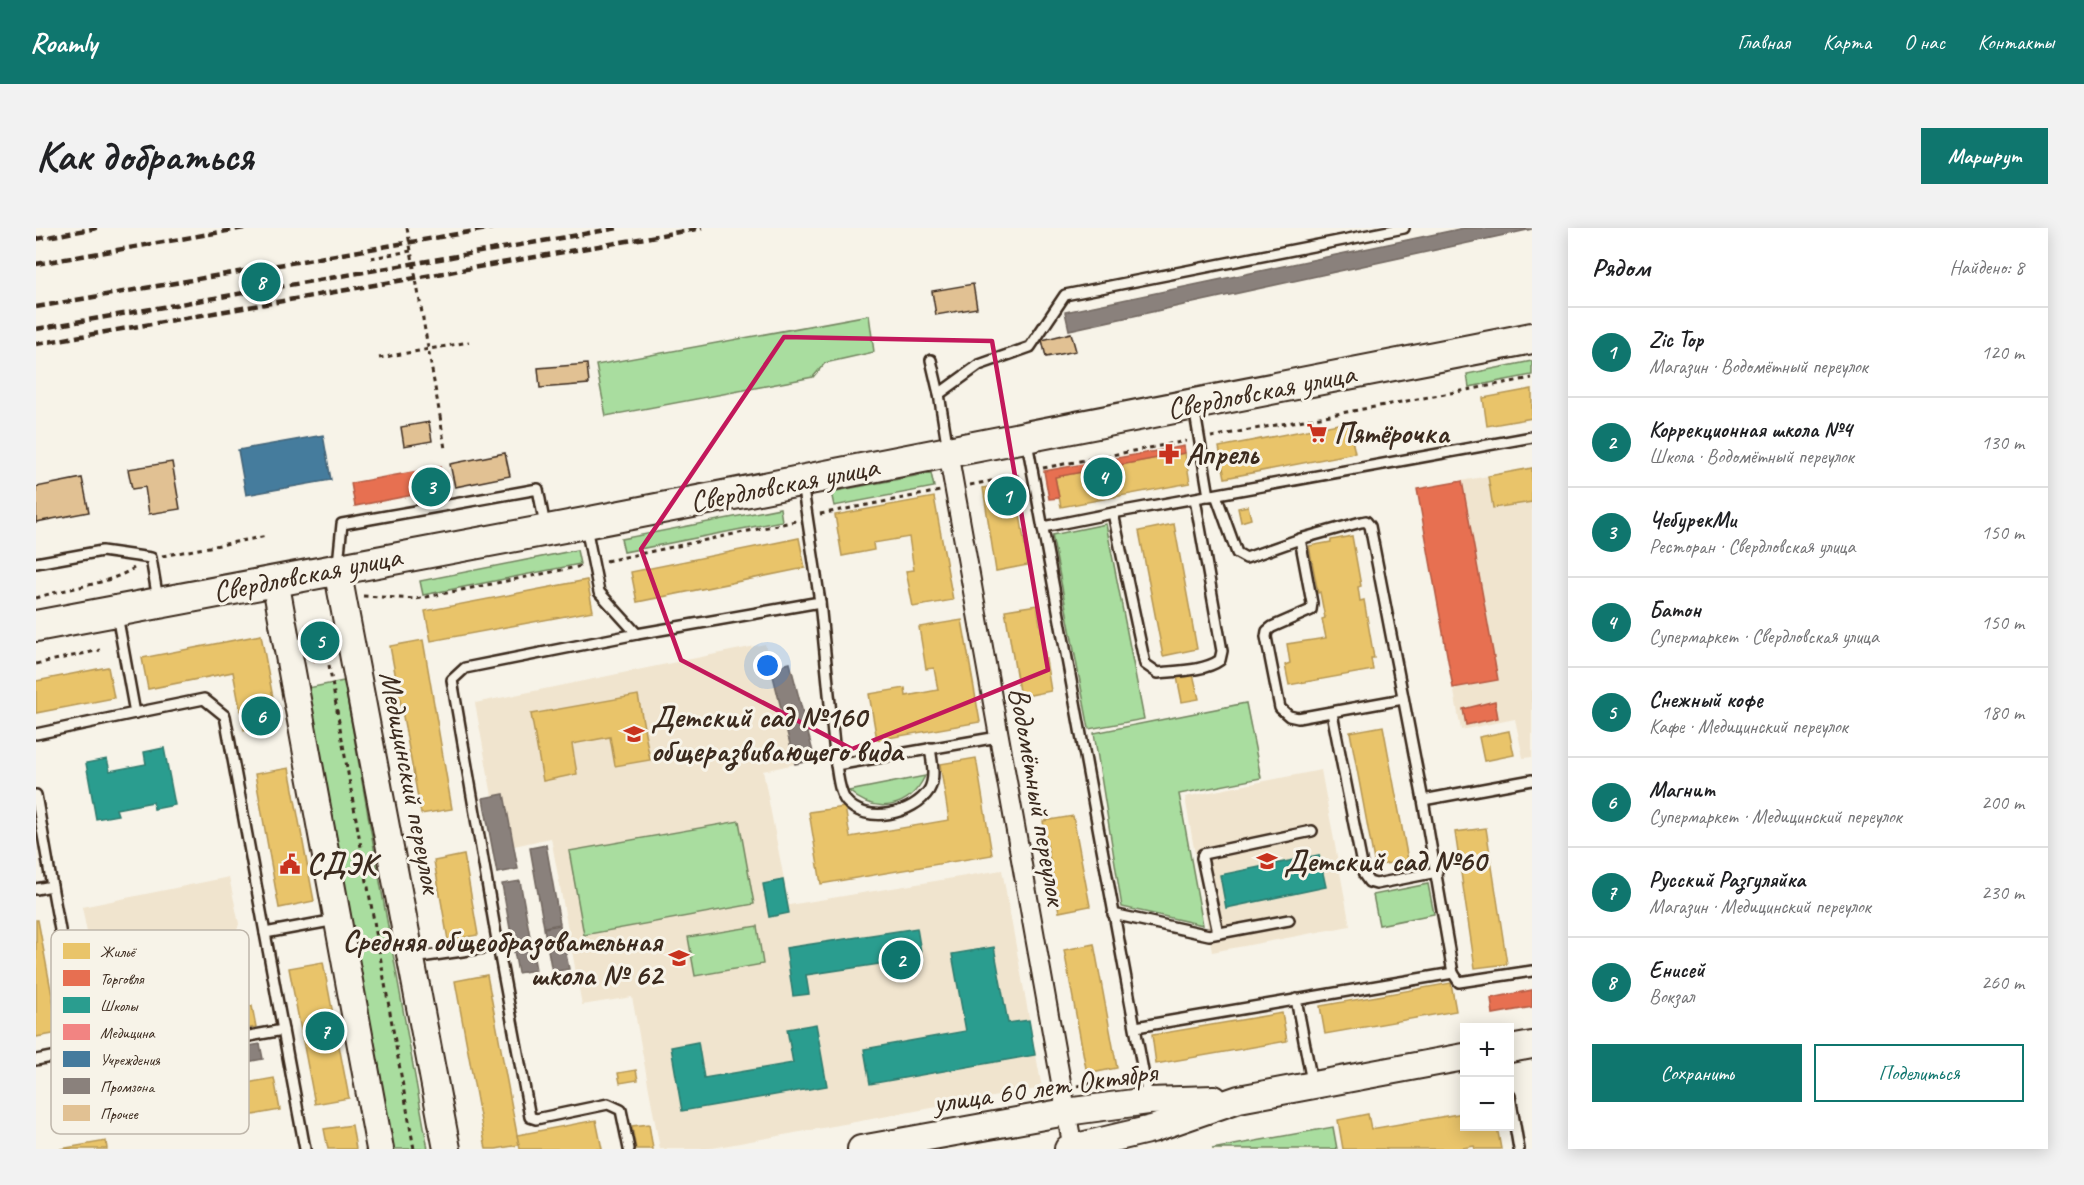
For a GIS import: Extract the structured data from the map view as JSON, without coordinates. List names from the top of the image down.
{
  "streets": {
    "highway": ["Свердловская улица"],
    "main road": ["Медицинский переулок", "улица 60 лет Октября"],
    "street": ["Водомётный переулок"]
  },
  "crossings": [
    ["Свердловская улица", "Медицинский переулок"],
    ["Свердловская улица", "Водомётный переулок"],
    ["Водомётный переулок", "улица 60 лет Октября"]
  ],
  "places": {
    "supermarket": ["Пятёрочка"],
    "pharmacy": ["Апрель"],
    "school or university": ["Детский сад №160 общеразвивающего вида", "Детский сад №60", "Средняя общеобразовательная школа № 62"],
    "public building": ["СДЭК"]
  },
  "legend": [
    "Жильё",
    "Торговля",
    "Школы",
    "Медицина",
    "Учреждения",
    "Промзона",
    "Прочее"
  ],
  "page": {
    "header": "Roamly",
    "nav": [
      "Главная",
      "Карта",
      "О нас",
      "Контакты"
    ],
    "buttons": [
      "Маршрут",
      ["Сохранить", "Поделиться"]
    ],
    "title": "Как добраться",
    "heading": ["Рядом", "Найдено: 8"],
    "pins": [
      "8",
      "4",
      "3",
      "1",
      "5",
      "6",
      "2",
      "7"
    ],
    "list": [
      {
        "mark": "1",
        "name": "Zic Top",
        "note": "Магазин · Водомётный переулок",
        "value": "120 m"
      },
      {
        "mark": "2",
        "name": "Коррекционная школа №4",
        "note": "Школа · Водомётный переулок",
        "value": "130 m"
      },
      {
        "mark": "3",
        "name": "ЧебурекМи",
        "note": "Ресторан · Свердловская улица",
        "value": "150 m"
      },
      {
        "mark": "4",
        "name": "Батон",
        "note": "Супермаркет · Свердловская улица",
        "value": "150 m"
      },
      {
        "mark": "5",
        "name": "Снежный кофе",
        "note": "Кафе · Медицинский переулок",
        "value": "180 m"
      },
      {
        "mark": "6",
        "name": "Магнит",
        "note": "Супермаркет · Медицинский переулок",
        "value": "200 m"
      },
      {
        "mark": "7",
        "name": "Русский Разгуляйка",
        "note": "Магазин · Медицинский переулок",
        "value": "230 m"
      },
      {
        "mark": "8",
        "name": "Енисей",
        "note": "Вокзал",
        "value": "260 m"
      }
    ],
    "map_buttons": ["+", "−"]
  }
}
